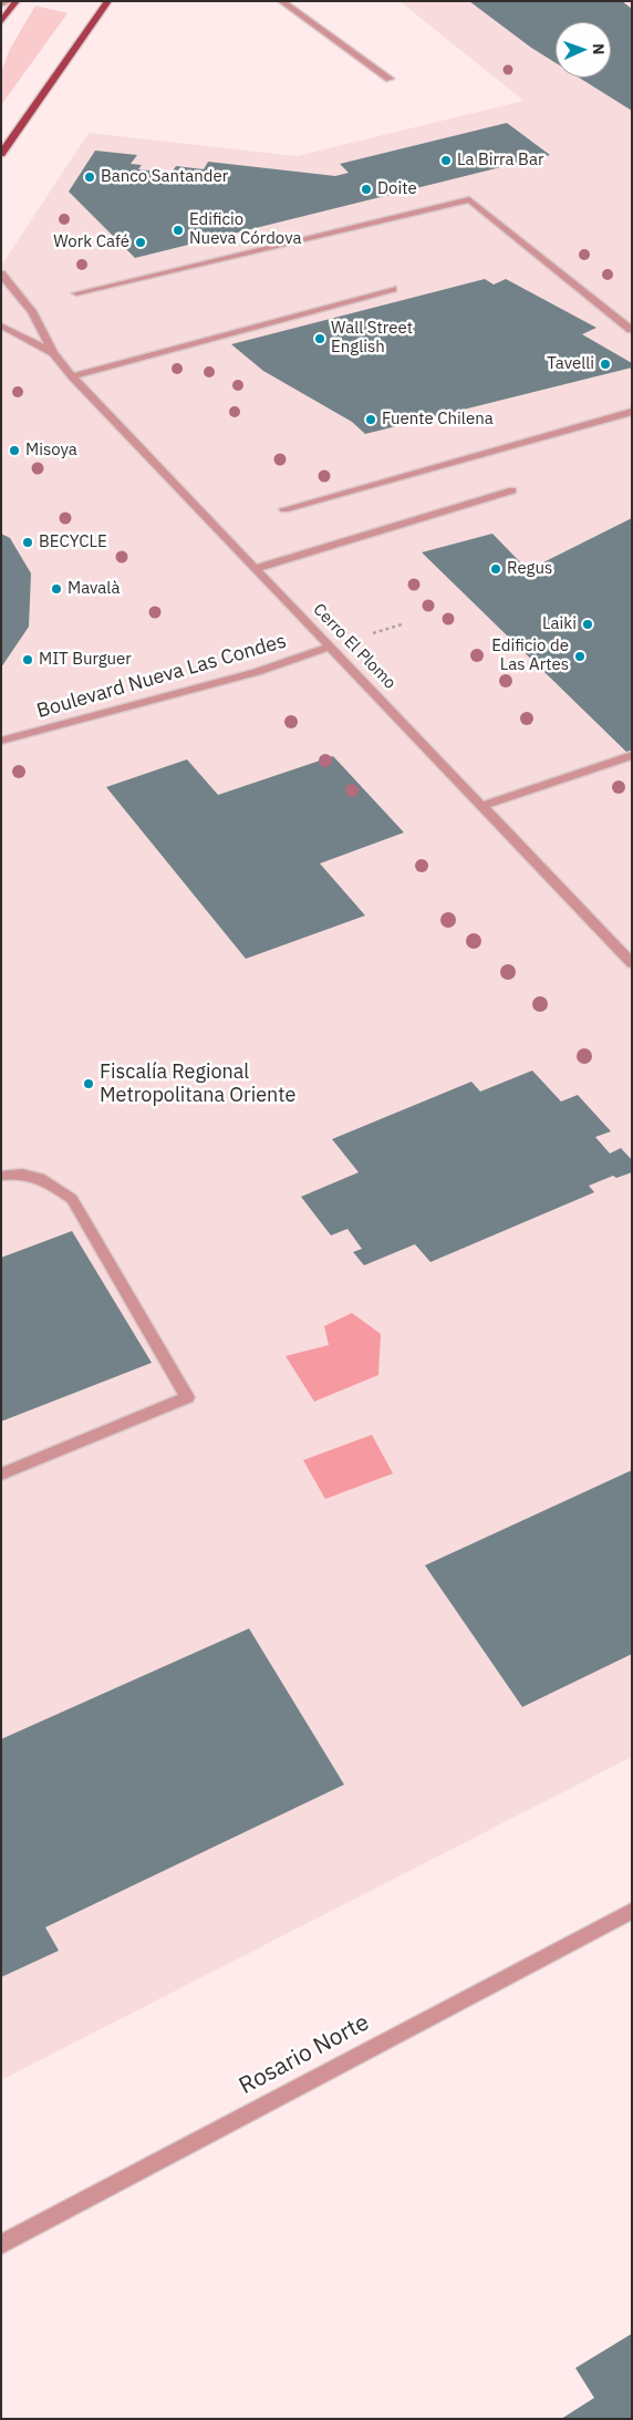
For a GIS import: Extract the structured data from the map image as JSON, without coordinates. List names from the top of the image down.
{
  "streets": {
    "street": ["Cerro El Plomo", "Boulevard Nueva Las Condes", "Rosario Norte"]
  },
  "crossings": [
    ["Cerro El Plomo", "Boulevard Nueva Las Condes"]
  ],
  "places": [
    "La Birra Bar",
    "Banco Santander",
    "Doite",
    "Edificio Nueva Córdova",
    "Work Café",
    "Wall Street English",
    "Tavelli",
    "Fuente Chilena",
    "Misoya",
    "BECYCLE",
    "Regus",
    "Mavalà",
    "Laiki",
    "Edificio de Las Artes",
    "MIT Burguer",
    "Fiscalía Regional Metropolitana Oriente"
  ],
  "north": "right"
}
